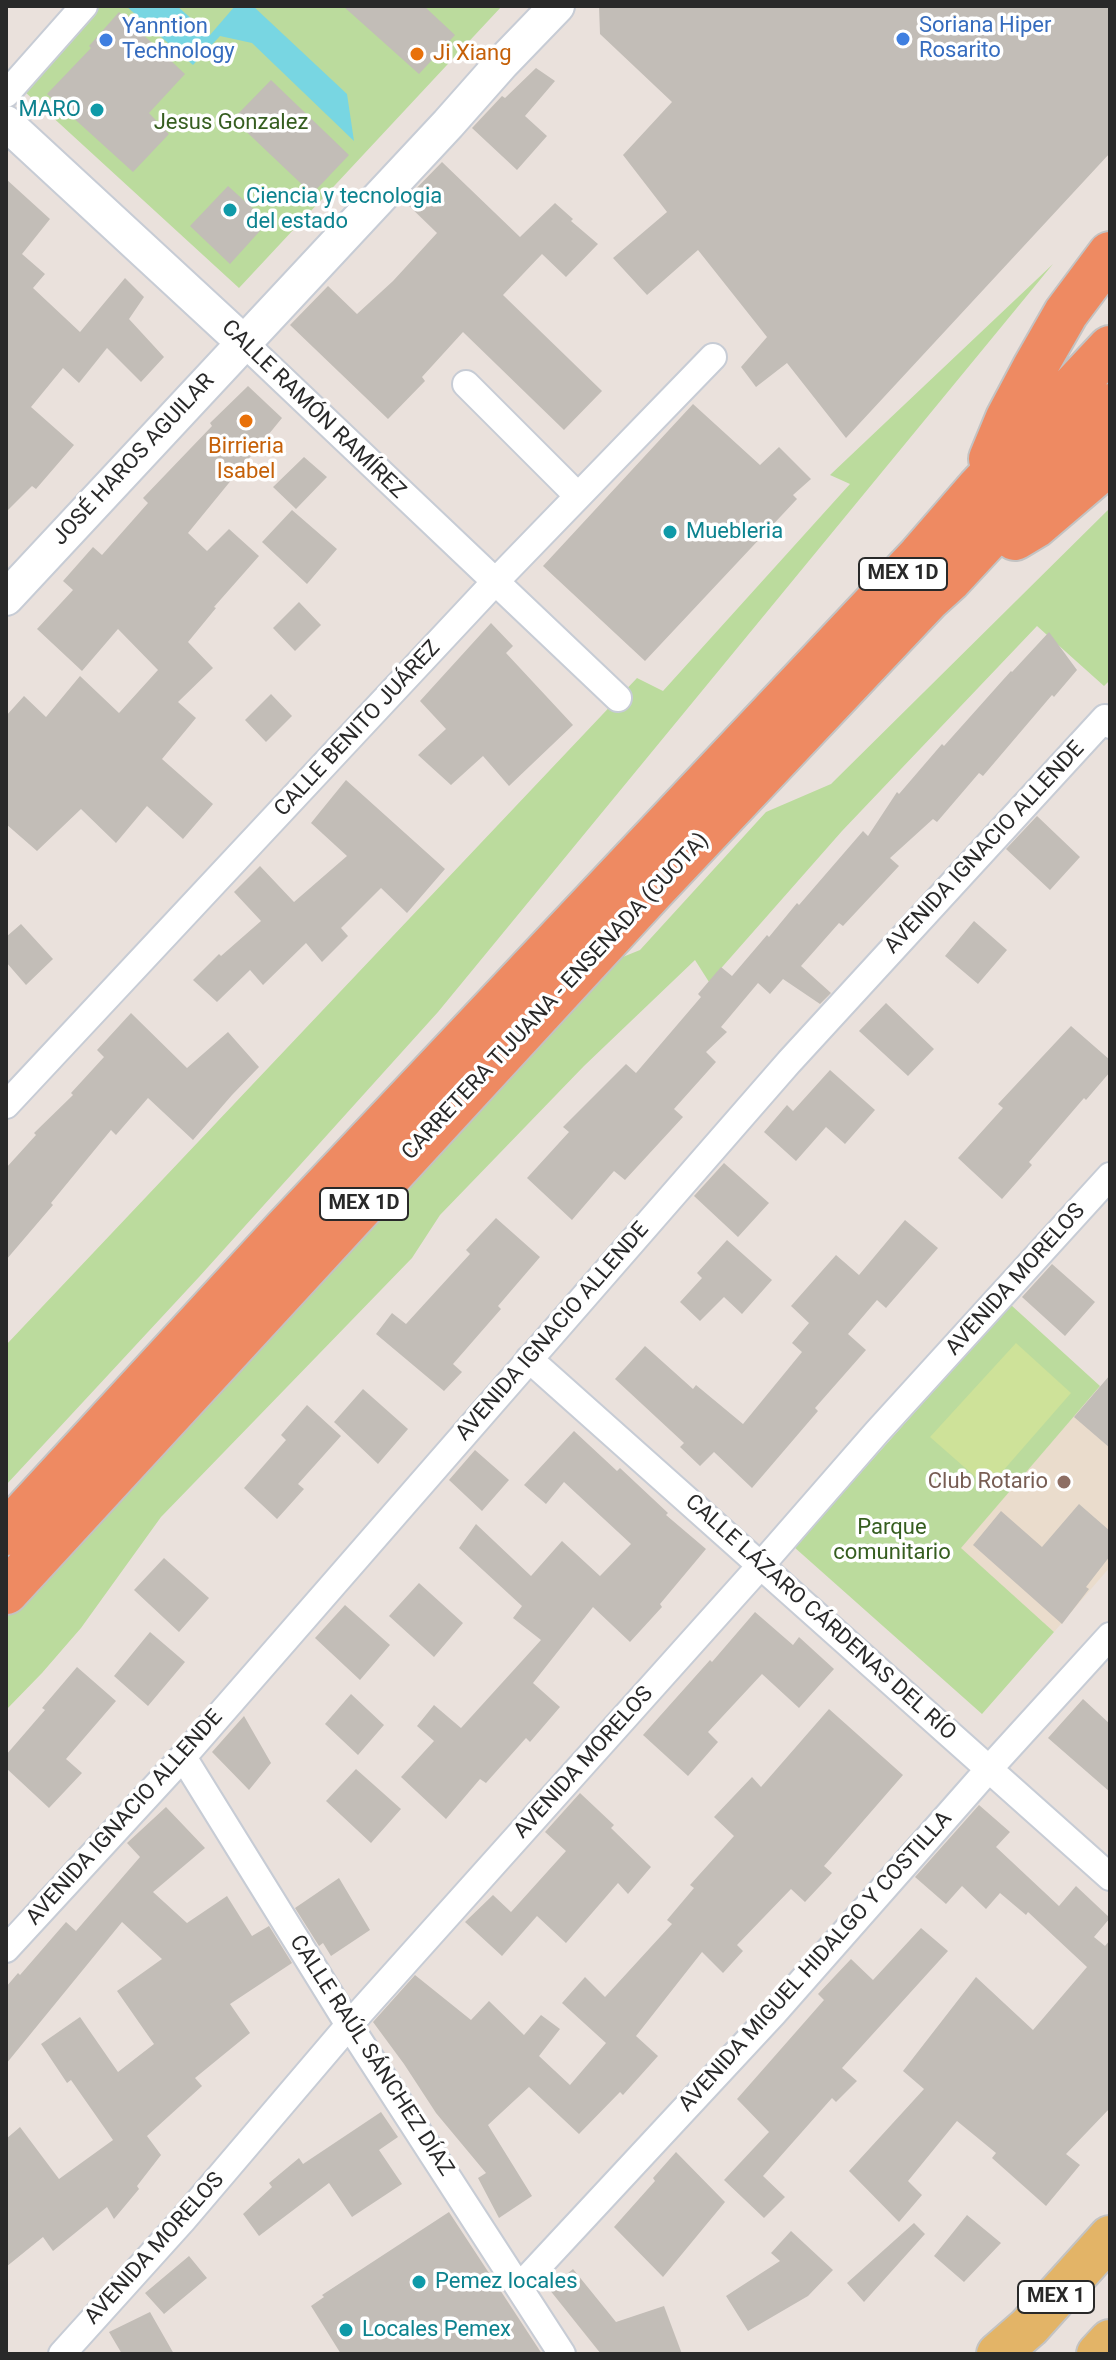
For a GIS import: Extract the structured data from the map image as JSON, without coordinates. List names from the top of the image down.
{
  "streets": {
    "highway": ["MEX 1D", "CARRETERA TIJUANA - ENSENADA (CUOTA)"],
    "main road": ["MEX 1"],
    "street": [
      "CALLE RAMÓN RAMÍREZ",
      "JOSÉ HAROS AGUILAR",
      "CALLE BENITO JUÁREZ",
      "AVENIDA IGNACIO ALLENDE",
      "AVENIDA MORELOS",
      "CALLE LÁZARO CÁRDENAS DEL RÍO",
      "AVENIDA MIGUEL HIDALGO Y COSTILLA",
      "CALLE RAÚL SÁNCHEZ DÍAZ"
    ]
  },
  "crossings": [
    ["CALLE RAMÓN RAMÍREZ", "JOSÉ HAROS AGUILAR"],
    ["CALLE RAMÓN RAMÍREZ", "CALLE BENITO JUÁREZ"],
    ["AVENIDA IGNACIO ALLENDE", "CALLE LÁZARO CÁRDENAS DEL RÍO"],
    ["AVENIDA IGNACIO ALLENDE", "CALLE RAÚL SÁNCHEZ DÍAZ"],
    ["AVENIDA MORELOS", "CALLE LÁZARO CÁRDENAS DEL RÍO"],
    ["AVENIDA MORELOS", "CALLE RAÚL SÁNCHEZ DÍAZ"],
    ["CALLE LÁZARO CÁRDENAS DEL RÍO", "AVENIDA MIGUEL HIDALGO Y COSTILLA"],
    ["AVENIDA MIGUEL HIDALGO Y COSTILLA", "CALLE RAÚL SÁNCHEZ DÍAZ"]
  ],
  "parks": ["Jesus Gonzalez", "Parque comunitario"],
  "places": [
    "Soriana Hiper Rosarito",
    "Yanntion Technology",
    "Ji Xiang",
    "MARO",
    "Ciencia y tecnologia del estado",
    "Birrieria Isabel",
    "Muebleria",
    "Club Rotario",
    "Pemez locales",
    "Locales Pemex"
  ]
}
